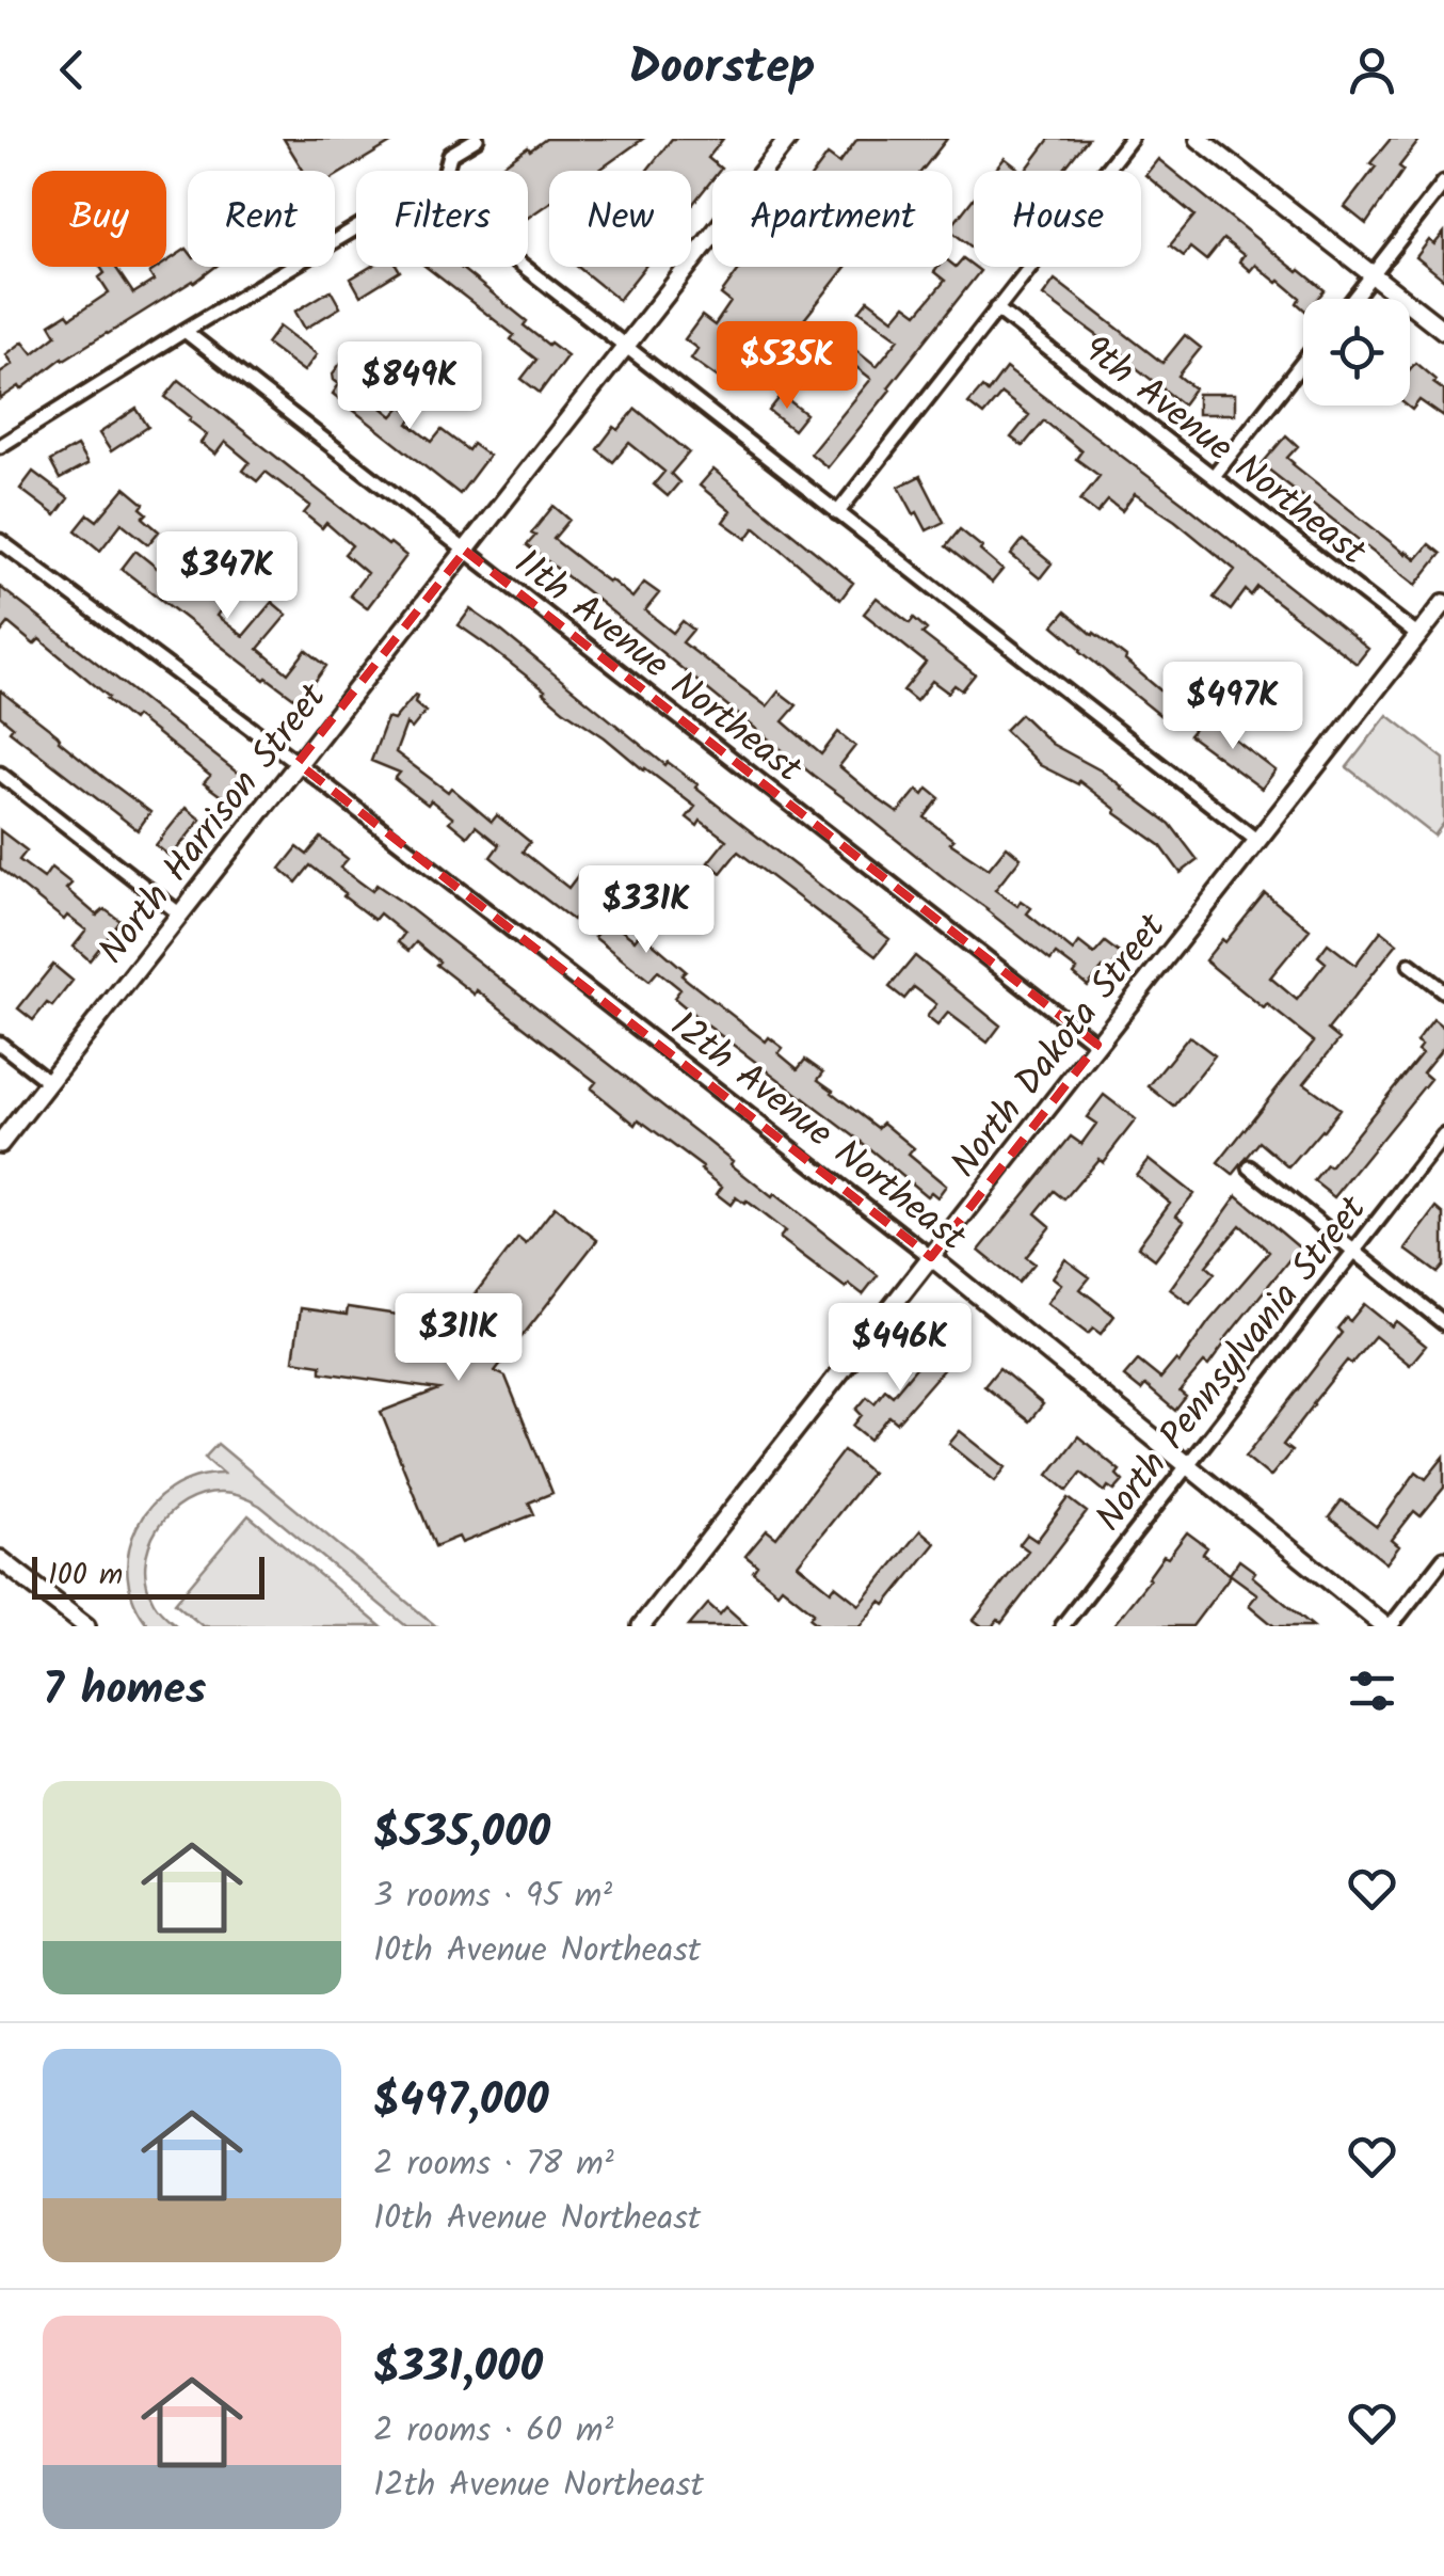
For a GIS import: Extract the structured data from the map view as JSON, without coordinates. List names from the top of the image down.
{
  "streets": {
    "street": [
      "9th Avenue Northeast",
      "11th Avenue Northeast",
      "North Harrison Street",
      "North Dakota Street",
      "12th Avenue Northeast",
      "North Pennsylvania Street"
    ]
  },
  "crossings": [
    ["9th Avenue Northeast", "North Dakota Street"],
    ["11th Avenue Northeast", "North Harrison Street"],
    ["11th Avenue Northeast", "North Dakota Street"],
    ["North Harrison Street", "12th Avenue Northeast"],
    ["North Dakota Street", "12th Avenue Northeast"],
    ["12th Avenue Northeast", "North Pennsylvania Street"]
  ],
  "scale_bar": "100 m",
  "page": {
    "header": "Doorstep",
    "chip": [
      "Buy",
      "Rent",
      "Filters",
      "New",
      "Apartment",
      "House"
    ],
    "price": [
      "$535K",
      "$849K",
      "$347K",
      "$497K",
      "$331K",
      "$311K",
      "$446K"
    ],
    "scale": "100 m",
    "heading": "7 homes",
    "list": [
      {
        "name": "$535,000",
        "note": "3 rooms · 95 m² · 10th Avenue Northeast"
      },
      {
        "name": "$497,000",
        "note": "2 rooms · 78 m² · 10th Avenue Northeast"
      },
      {
        "name": "$331,000",
        "note": "2 rooms · 60 m² · 12th Avenue Northeast"
      }
    ]
  }
}
